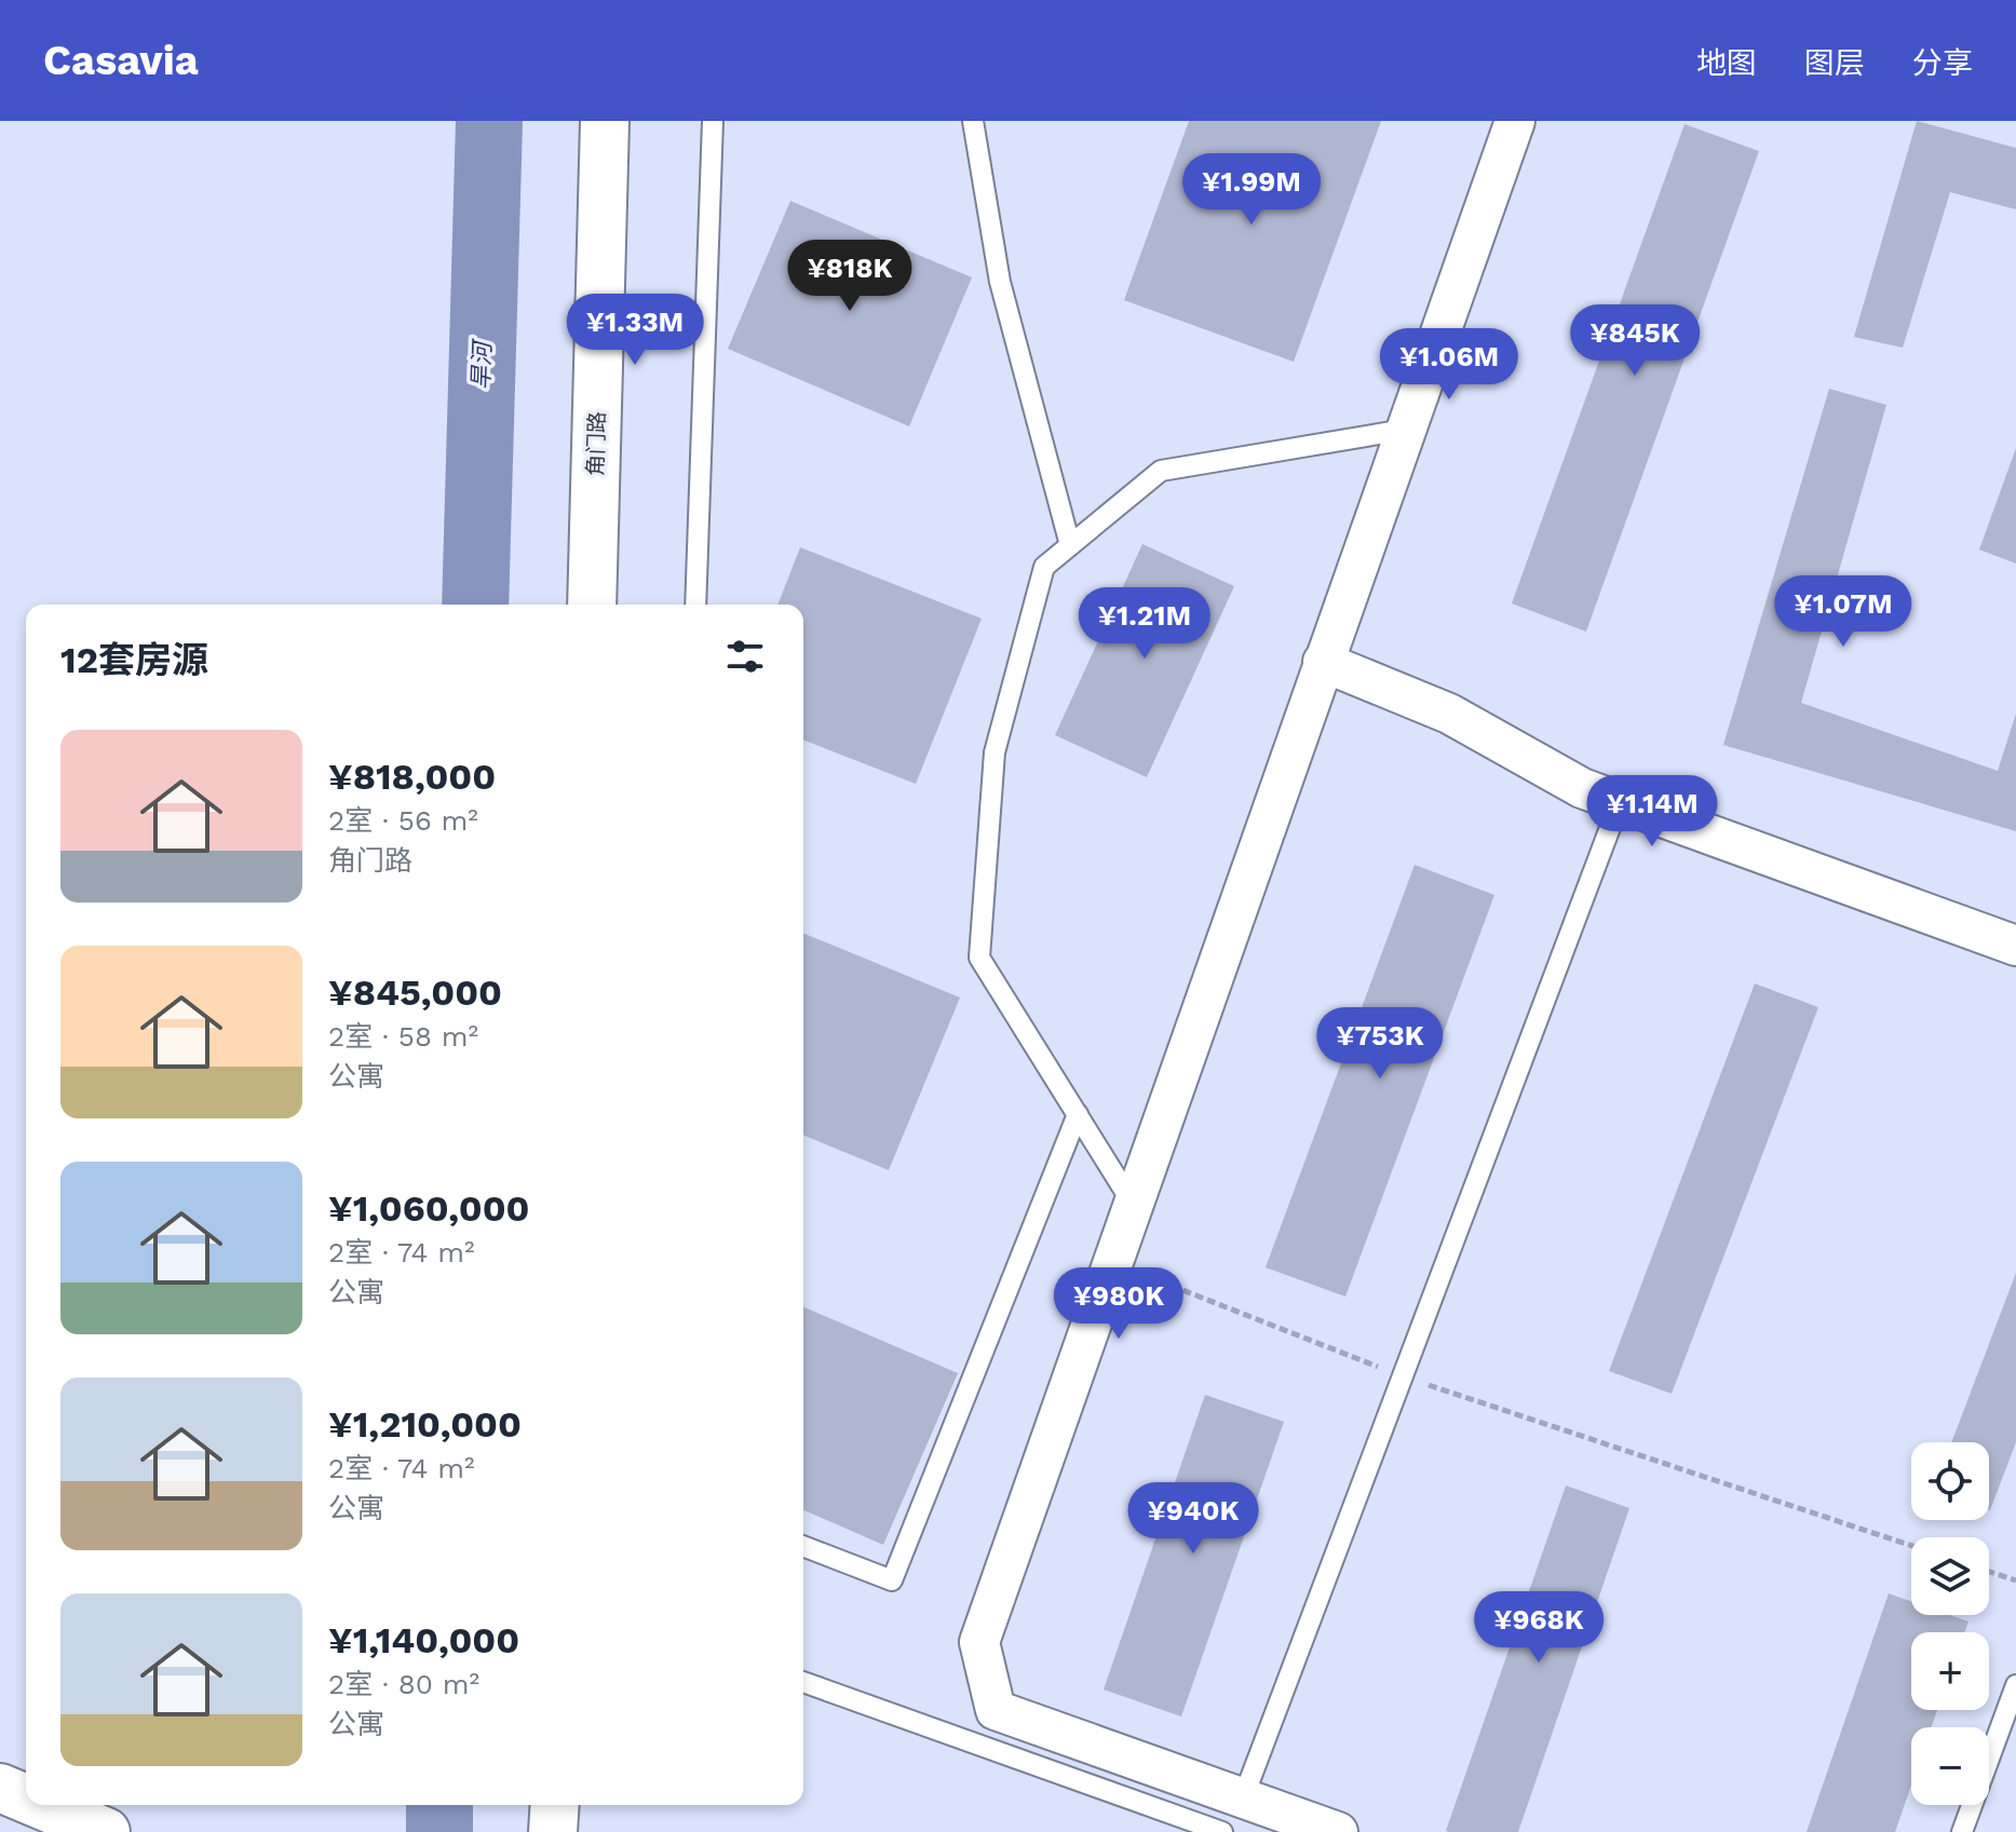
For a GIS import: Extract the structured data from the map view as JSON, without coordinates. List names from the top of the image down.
{
  "streets": {
    "street": ["角门路"]
  },
  "water": ["旱河"],
  "page": {
    "header": "Casavia",
    "nav": ["地图", "图层", "分享"],
    "price": [
      "¥1.99M",
      "¥818K",
      "¥1.33M",
      "¥845K",
      "¥1.06M",
      "¥1.07M",
      "¥1.21M",
      "¥1.14M",
      "¥753K",
      "¥980K",
      "¥940K",
      "¥968K"
    ],
    "heading": "12套房源",
    "list": [
      {
        "name": "¥818,000",
        "note": "2室 · 56 m² · 角门路"
      },
      {
        "name": "¥845,000",
        "note": "2室 · 58 m² · 公寓"
      },
      {
        "name": "¥1,060,000",
        "note": "2室 · 74 m² · 公寓"
      },
      {
        "name": "¥1,210,000",
        "note": "2室 · 74 m² · 公寓"
      },
      {
        "name": "¥1,140,000",
        "note": "2室 · 80 m² · 公寓"
      }
    ],
    "map_buttons": ["+", "−"]
  }
}
